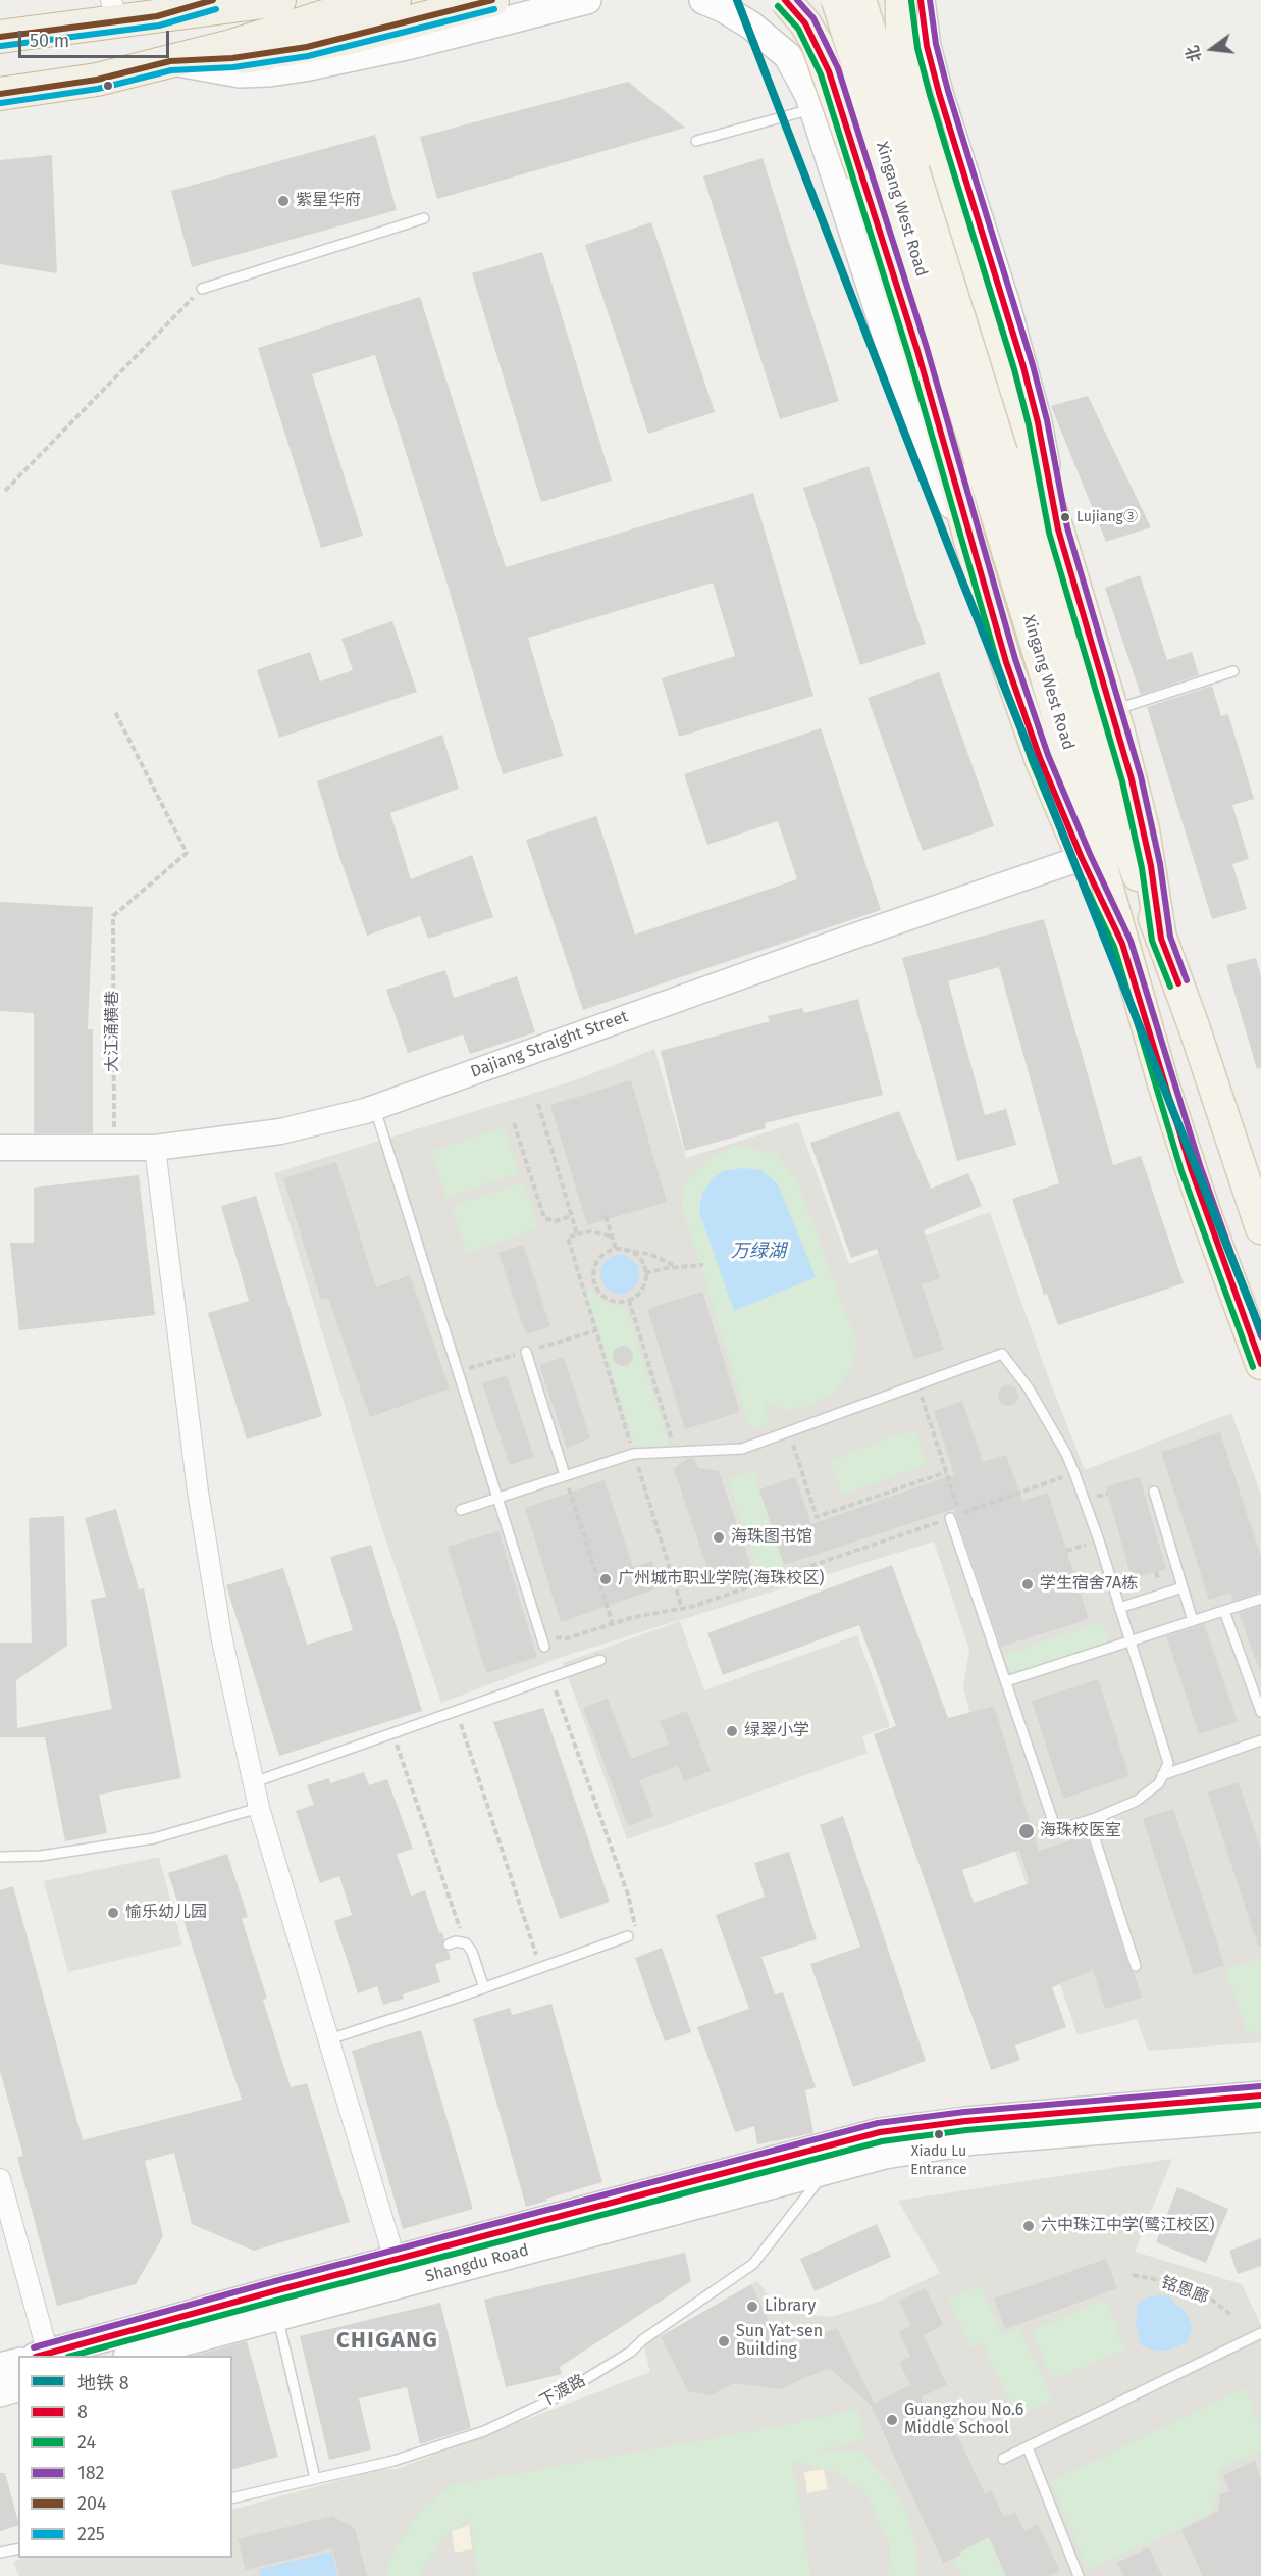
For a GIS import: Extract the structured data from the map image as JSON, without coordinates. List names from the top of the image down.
{
  "streets": {
    "main road": ["Xingang West Road", "Shangdu Road"],
    "street": ["Dajiang Straight Street"],
    "lane": ["下渡路"],
    "path": ["大江涌横巷", "铭恩廊"]
  },
  "crossings": [
    ["大江涌横巷", "Dajiang Straight Street"],
    ["Shangdu Road", "下渡路"]
  ],
  "districts": ["CHIGANG"],
  "water": ["万绿湖"],
  "places": [
    "紫星华府",
    "Lujiang③",
    "海珠图书馆",
    "广州城市职业学院(海珠校区)",
    "学生宿舍7A栋",
    "绿翠小学",
    "海珠校医室",
    "愉乐幼儿园",
    "Xiadu Lu Entrance",
    "六中珠江中学(鹭江校区)",
    "Library",
    "Sun Yat-sen Building",
    "Guangzhou No.6 Middle School"
  ],
  "lines": [
    "metro line 8",
    "transit line 8",
    "transit line 182",
    "transit line 204",
    "transit line 24",
    "transit line 225"
  ],
  "legend": [
    "地铁 8",
    "8",
    "24",
    "182",
    "204",
    "225"
  ],
  "scale_bar": "50 m",
  "north": "left"
}
